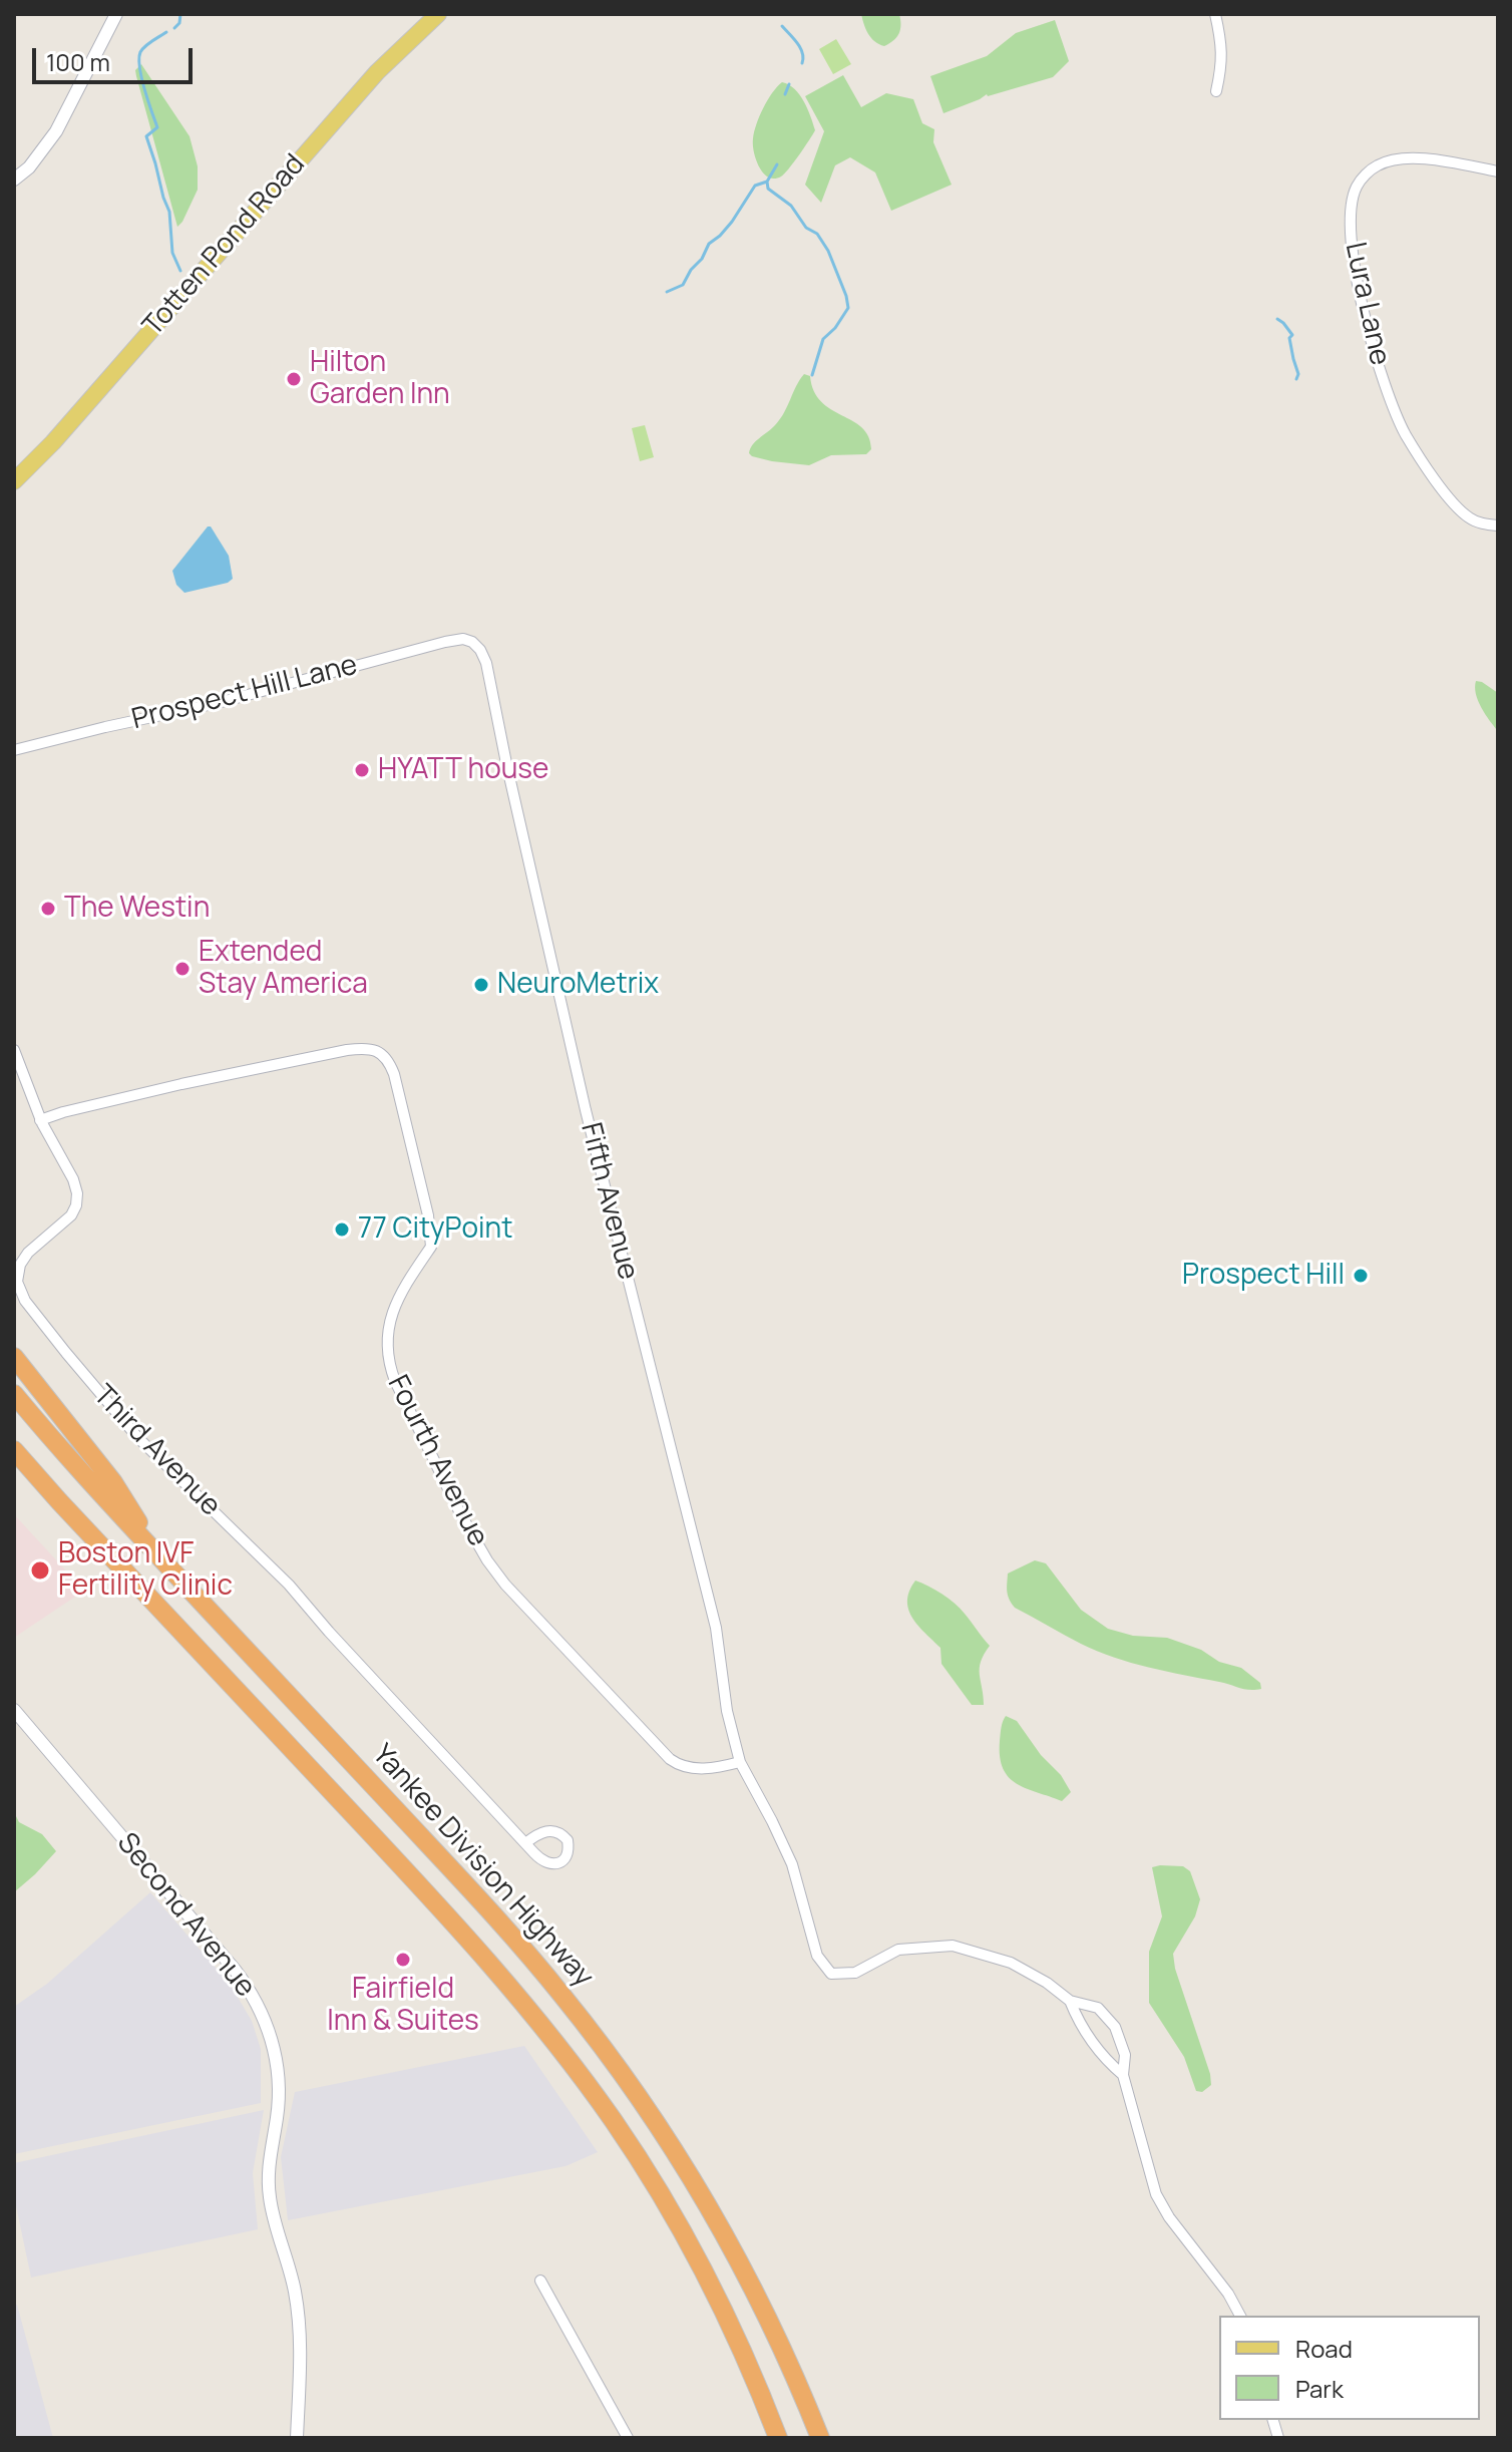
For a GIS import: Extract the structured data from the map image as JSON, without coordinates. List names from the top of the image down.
{
  "streets": {
    "highway": ["Yankee Division Highway"],
    "main road": ["Totten Pond Road"],
    "street": [
      "Lura Lane",
      "Prospect Hill Lane",
      "Fifth Avenue",
      "Third Avenue",
      "Fourth Avenue",
      "Second Avenue"
    ]
  },
  "crossings": [
    ["Prospect Hill Lane", "Fifth Avenue"],
    ["Fifth Avenue", "Fourth Avenue"],
    ["Third Avenue", "Fourth Avenue"]
  ],
  "places": [
    "Hilton Garden Inn",
    "HYATT house",
    "The Westin",
    "Extended Stay America",
    "NeuroMetrix",
    "77 CityPoint",
    "Prospect Hill",
    "Boston IVF Fertility Clinic",
    "Fairfield Inn & Suites"
  ],
  "legend": ["Road", "Park"],
  "scale_bar": "100 m"
}
